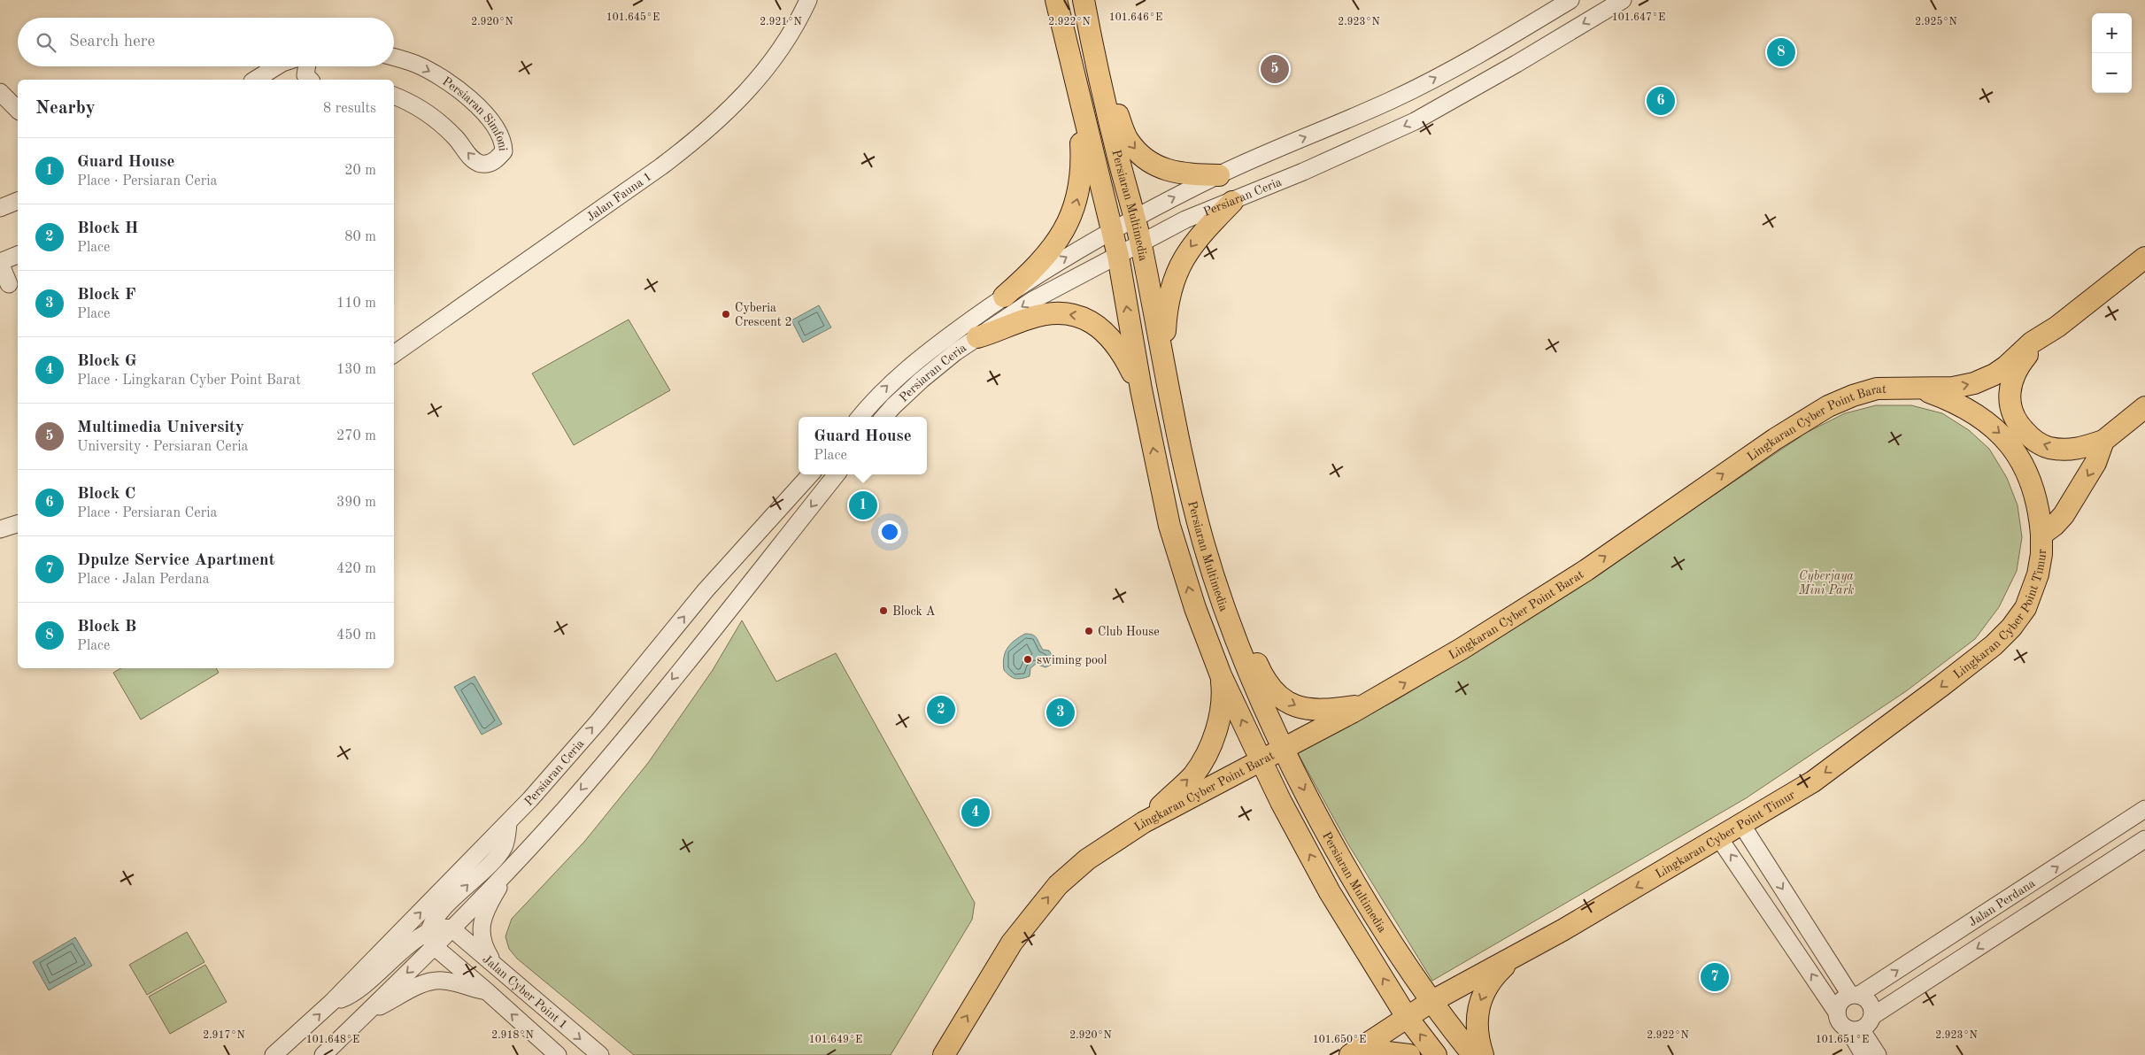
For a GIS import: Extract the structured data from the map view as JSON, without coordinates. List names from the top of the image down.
{
  "streets": {
    "main road": ["Persiaran Multimedia", "Lingkaran Cyber Point Barat", "Lingkaran Cyber Point Timur"],
    "street": [
      "Persiaran Simfoni",
      "Jalan Fauna 1",
      "Persiaran Ceria",
      "Jalan Perdana",
      "Jalan Cyber Point 1"
    ]
  },
  "crossings": [
    ["Persiaran Ceria", "Persiaran Multimedia"],
    ["Persiaran Multimedia", "Lingkaran Cyber Point Barat"],
    ["Persiaran Multimedia", "Lingkaran Cyber Point Timur"]
  ],
  "one_way": ["Lingkaran Cyber Point Barat", "Lingkaran Cyber Point Timur"],
  "parks": ["Cyberjaya Mini Park"],
  "places": [
    "Cyberia Crescent 2",
    "Block A",
    "Club House",
    "swiming pool"
  ],
  "page": {
    "map_buttons": ["+", "−"],
    "search": "Search here",
    "pins": [
      "8",
      "5",
      "6",
      "1",
      "2",
      "3",
      "4",
      "7"
    ],
    "heading": ["Nearby", "8 results"],
    "list": [
      {
        "mark": "1",
        "name": "Guard House",
        "note": "Place · Persiaran Ceria",
        "value": "20 m"
      },
      {
        "mark": "2",
        "name": "Block H",
        "note": "Place",
        "value": "80 m"
      },
      {
        "mark": "3",
        "name": "Block F",
        "note": "Place",
        "value": "110 m"
      },
      {
        "mark": "4",
        "name": "Block G",
        "note": "Place · Lingkaran Cyber Point Barat",
        "value": "130 m"
      },
      {
        "mark": "5",
        "name": "Multimedia University",
        "note": "University · Persiaran Ceria",
        "value": "270 m"
      },
      {
        "mark": "6",
        "name": "Block C",
        "note": "Place · Persiaran Ceria",
        "value": "390 m"
      },
      {
        "mark": "7",
        "name": "Dpulze Service Apartment",
        "note": "Place · Jalan Perdana",
        "value": "420 m"
      },
      {
        "mark": "8",
        "name": "Block B",
        "note": "Place",
        "value": "450 m"
      }
    ],
    "popup": ["Guard House", "Place"]
  },
  "coordinates": [
    "101.645°E",
    "101.646°E",
    "101.647°E",
    "2.920°N",
    "2.921°N",
    "2.922°N",
    "2.923°N",
    "2.925°N",
    "2.917°N",
    "2.918°N",
    "101.648°E",
    "101.649°E",
    "101.650°E",
    "101.651°E"
  ]
}
